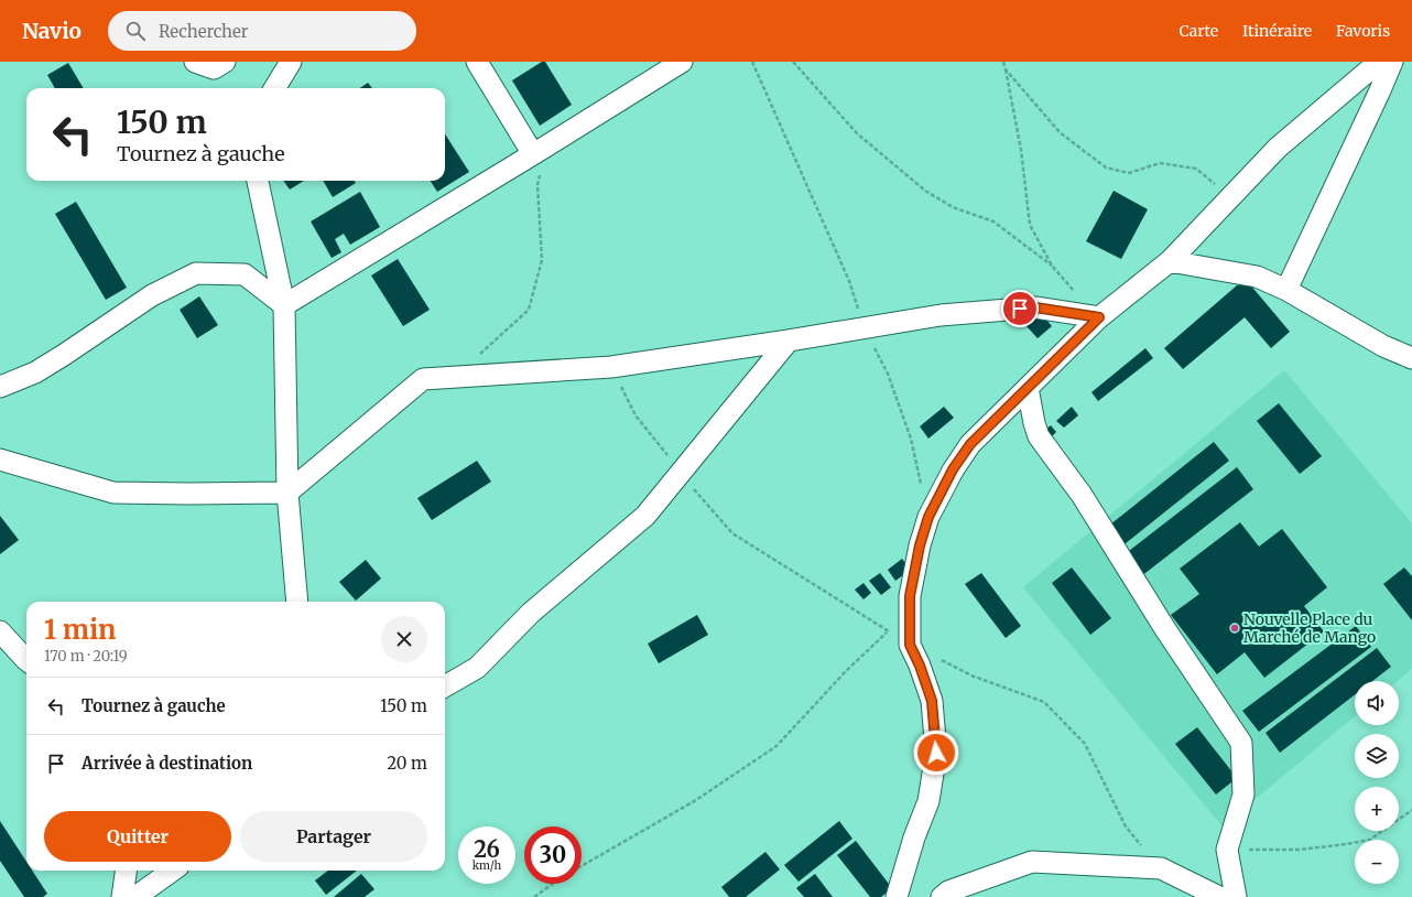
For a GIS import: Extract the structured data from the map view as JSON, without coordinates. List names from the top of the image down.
{
  "places": ["Nouvelle Place du Marché de Mango"],
  "page": {
    "header": "Navio",
    "search": "Rechercher",
    "nav": ["Carte", "Itinéraire", "Favoris"],
    "turn": ["150 m", "Tournez à gauche"],
    "heading": ["1 min", "170 m · 20:19"],
    "list": [
      {
        "name": "Tournez à gauche",
        "value": "150 m"
      },
      {
        "name": "Arrivée à destination",
        "value": "20 m"
      }
    ],
    "map_buttons": ["+", "−"],
    "buttons": ["Quitter", "Partager"],
    "speed": "26 km/h",
    "limit": "30"
  }
}
